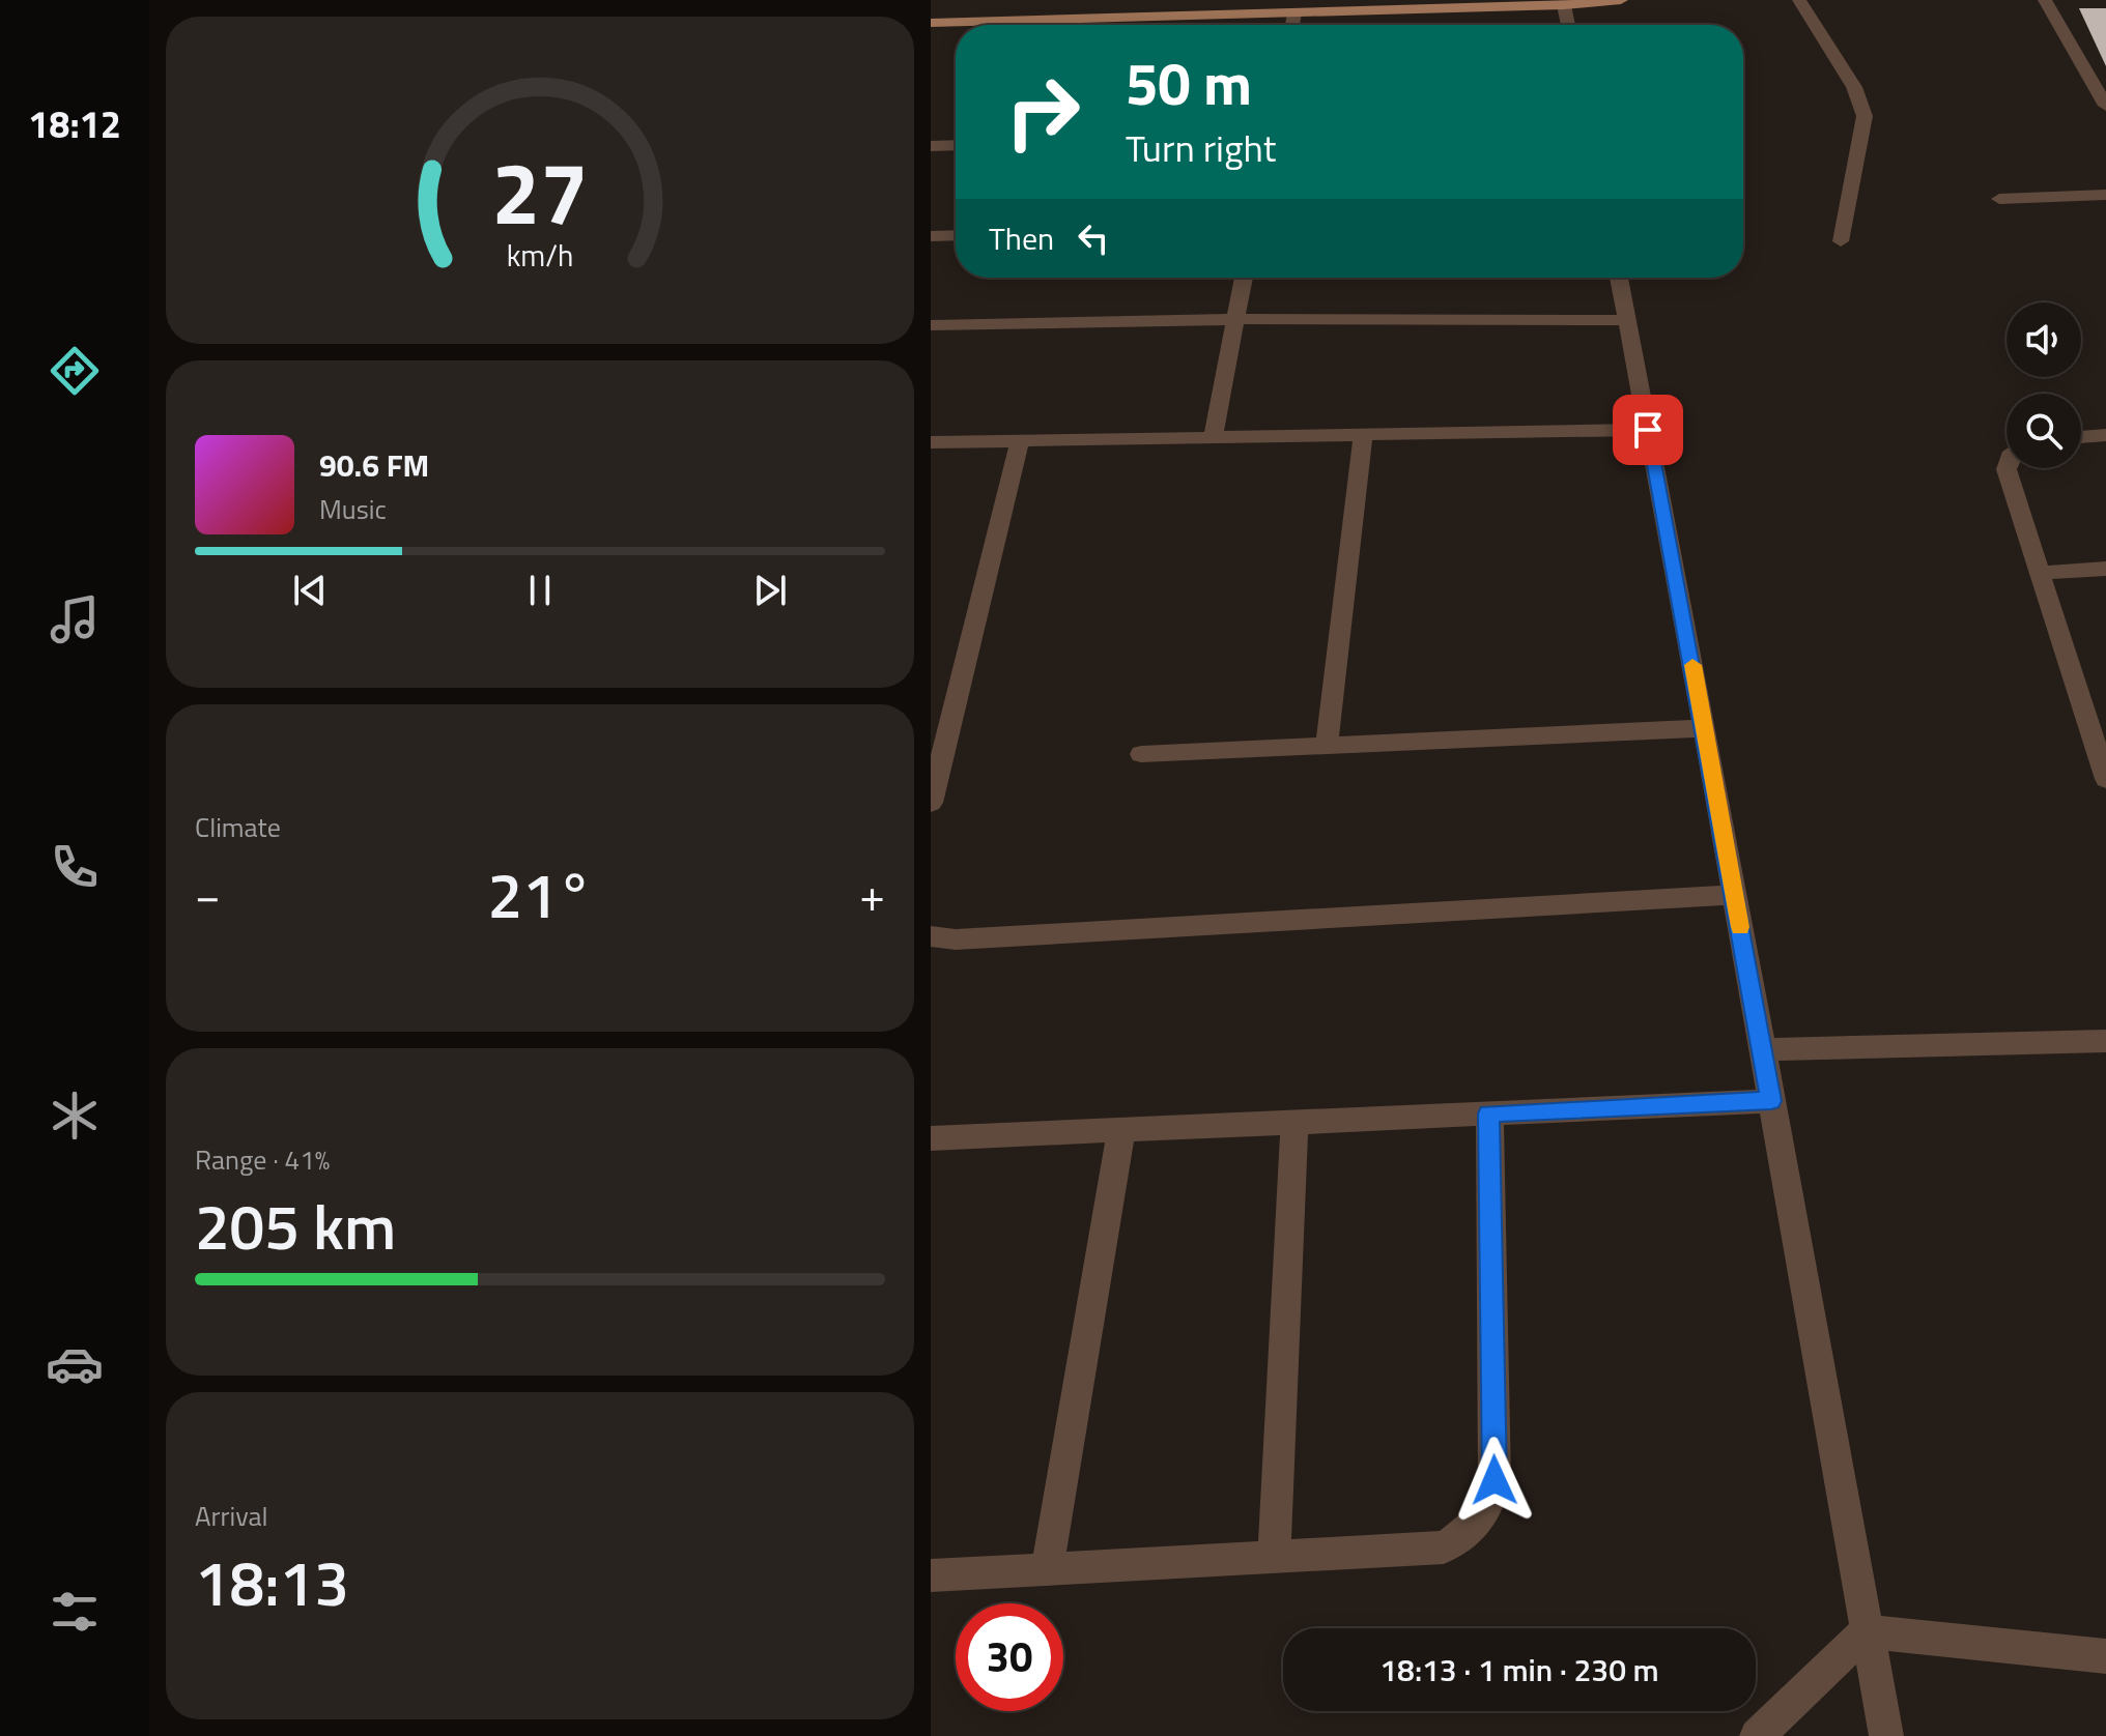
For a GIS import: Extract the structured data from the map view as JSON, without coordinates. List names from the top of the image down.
{
  "page": {
    "tabs": "18:12",
    "turn": ["50 m", "Turn right"],
    "then": "Then",
    "song": ["90.6 FM", "Music"],
    "tile": [
      "Climate",
      ["Range · 41%", "205 km"],
      ["Arrival", "18:13"]
    ],
    "heat": ["−", "21°", "+"],
    "limit": "30",
    "trip": "18:13 · 1 min · 230 m",
    "gauge": ["27", "km/h"]
  }
}
